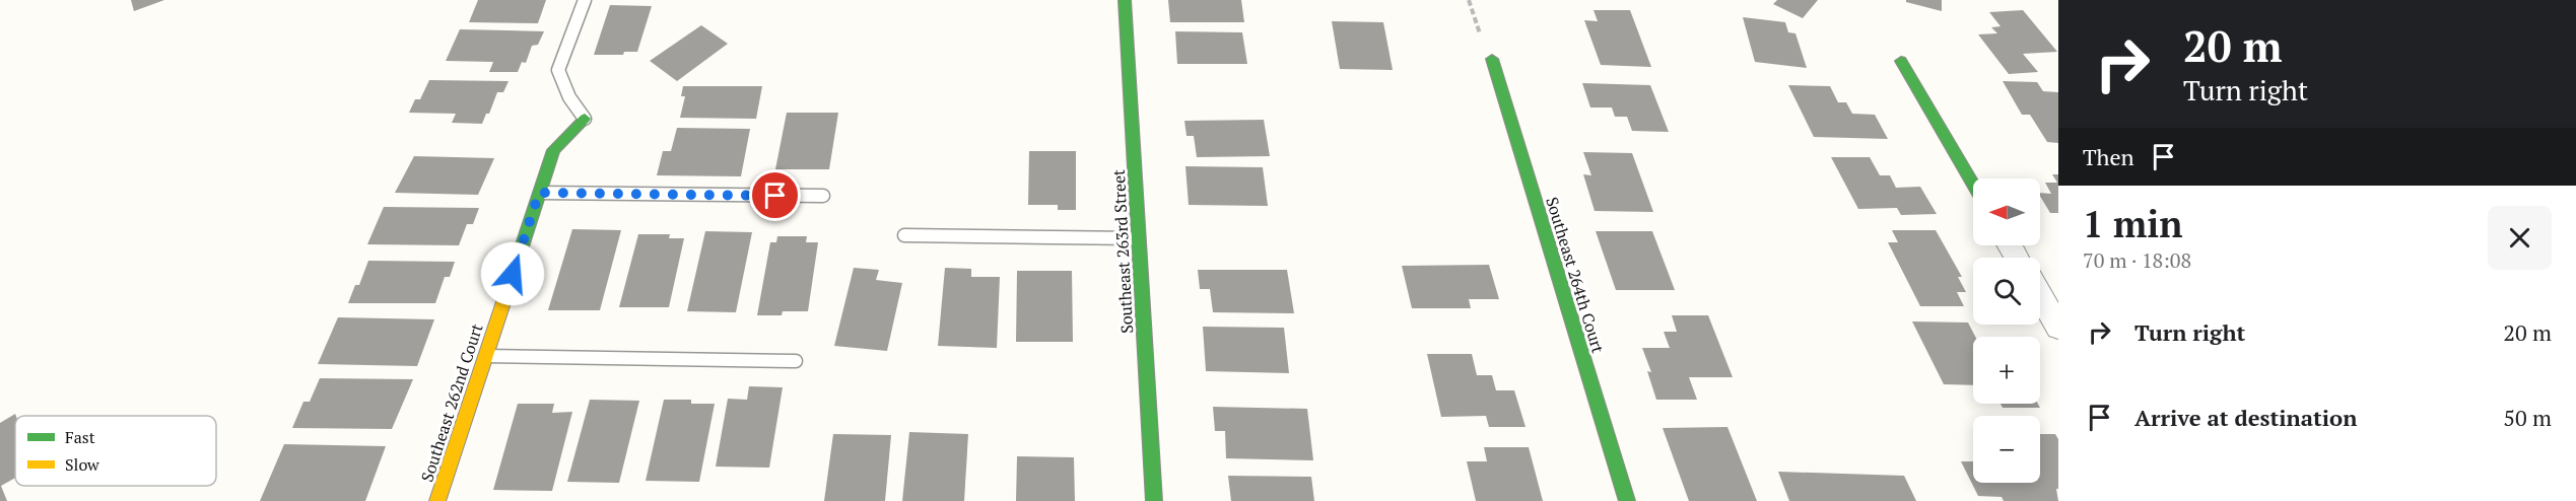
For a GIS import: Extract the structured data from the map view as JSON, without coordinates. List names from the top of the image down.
{
  "streets": {
    "street": ["Southeast 263rd Street", "Southeast 264th Court", "Southeast 262nd Court"]
  },
  "legend": ["Fast", "Slow"],
  "north": "left",
  "page": {
    "turn": ["20 m", "Turn right"],
    "then": "Then",
    "map_buttons": ["+", "−"],
    "heading": ["1 min", "70 m · 18:08"],
    "list": [
      {
        "name": "Turn right",
        "value": "20 m"
      },
      {
        "name": "Arrive at destination",
        "value": "50 m"
      }
    ]
  }
}
